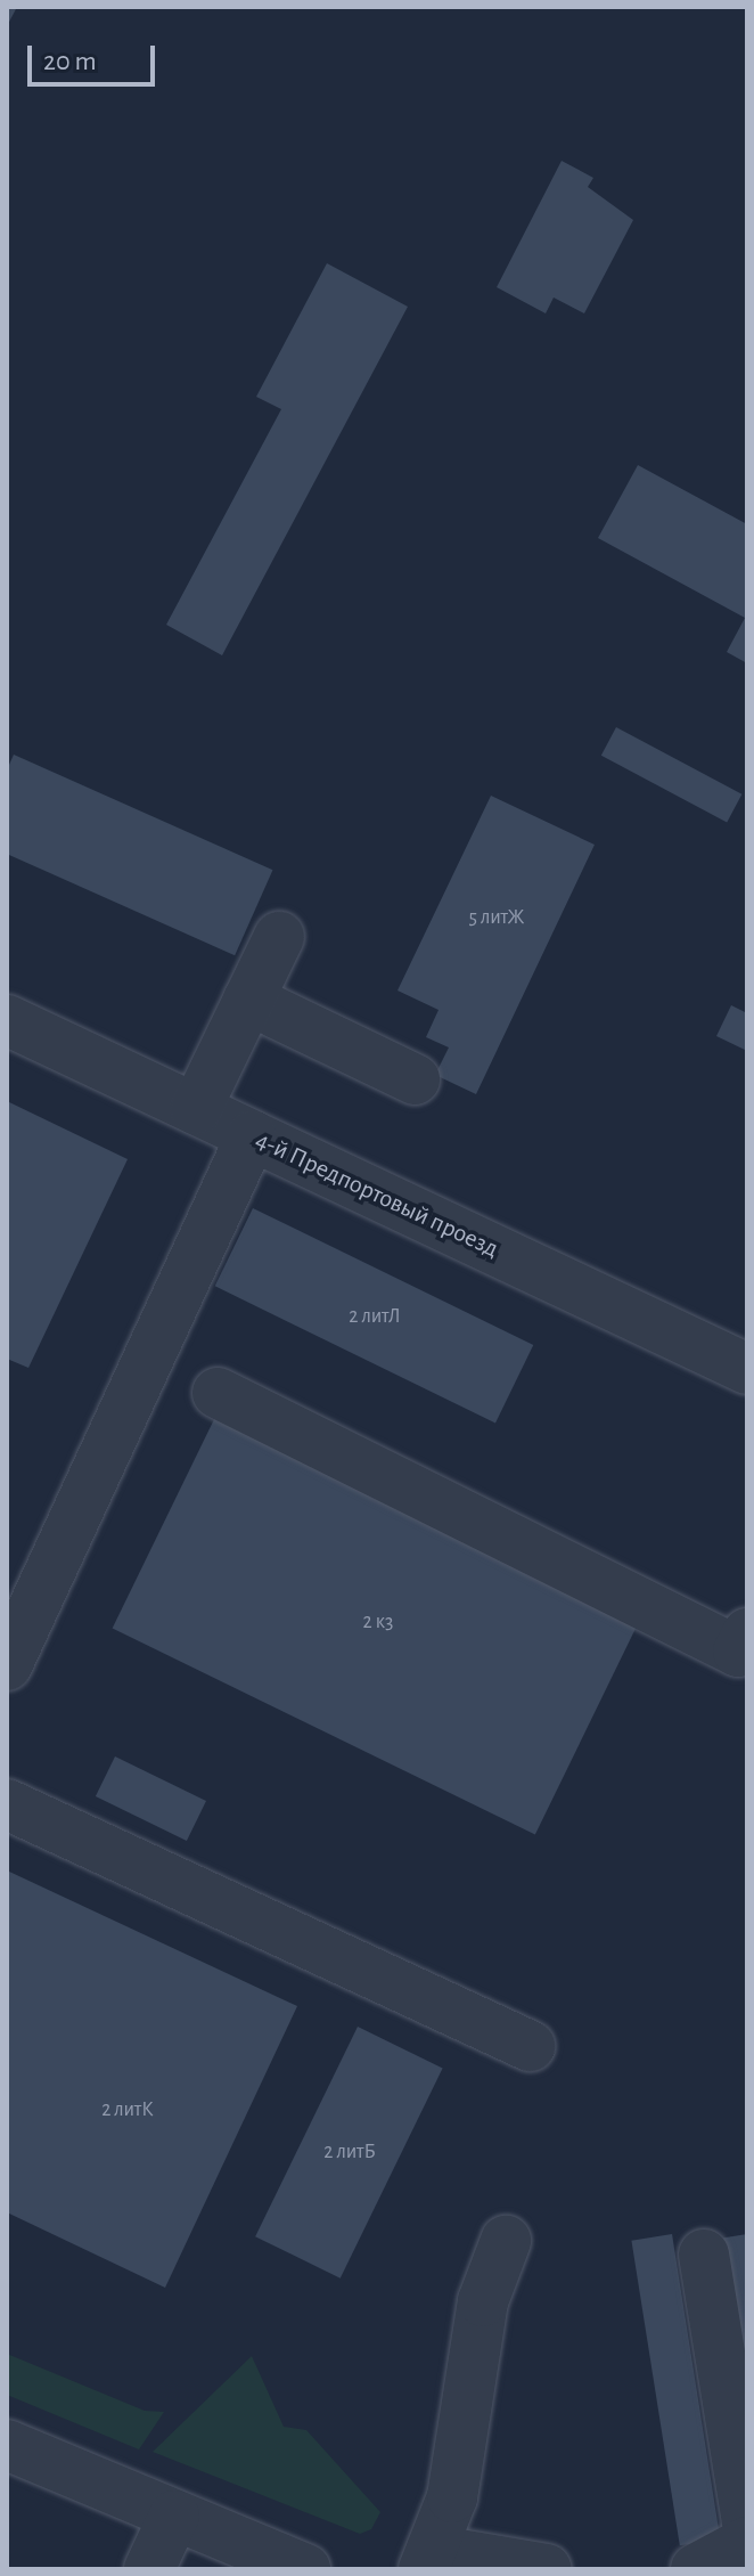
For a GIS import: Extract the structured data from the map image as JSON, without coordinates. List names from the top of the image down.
{
  "streets": {
    "street": ["4-й Предпортовый проезд"]
  },
  "house_numbers": [
    "5 литЖ",
    "2 литЛ",
    "2 к3",
    "2 литК",
    "2 литБ"
  ],
  "scale_bar": "20 m"
}
